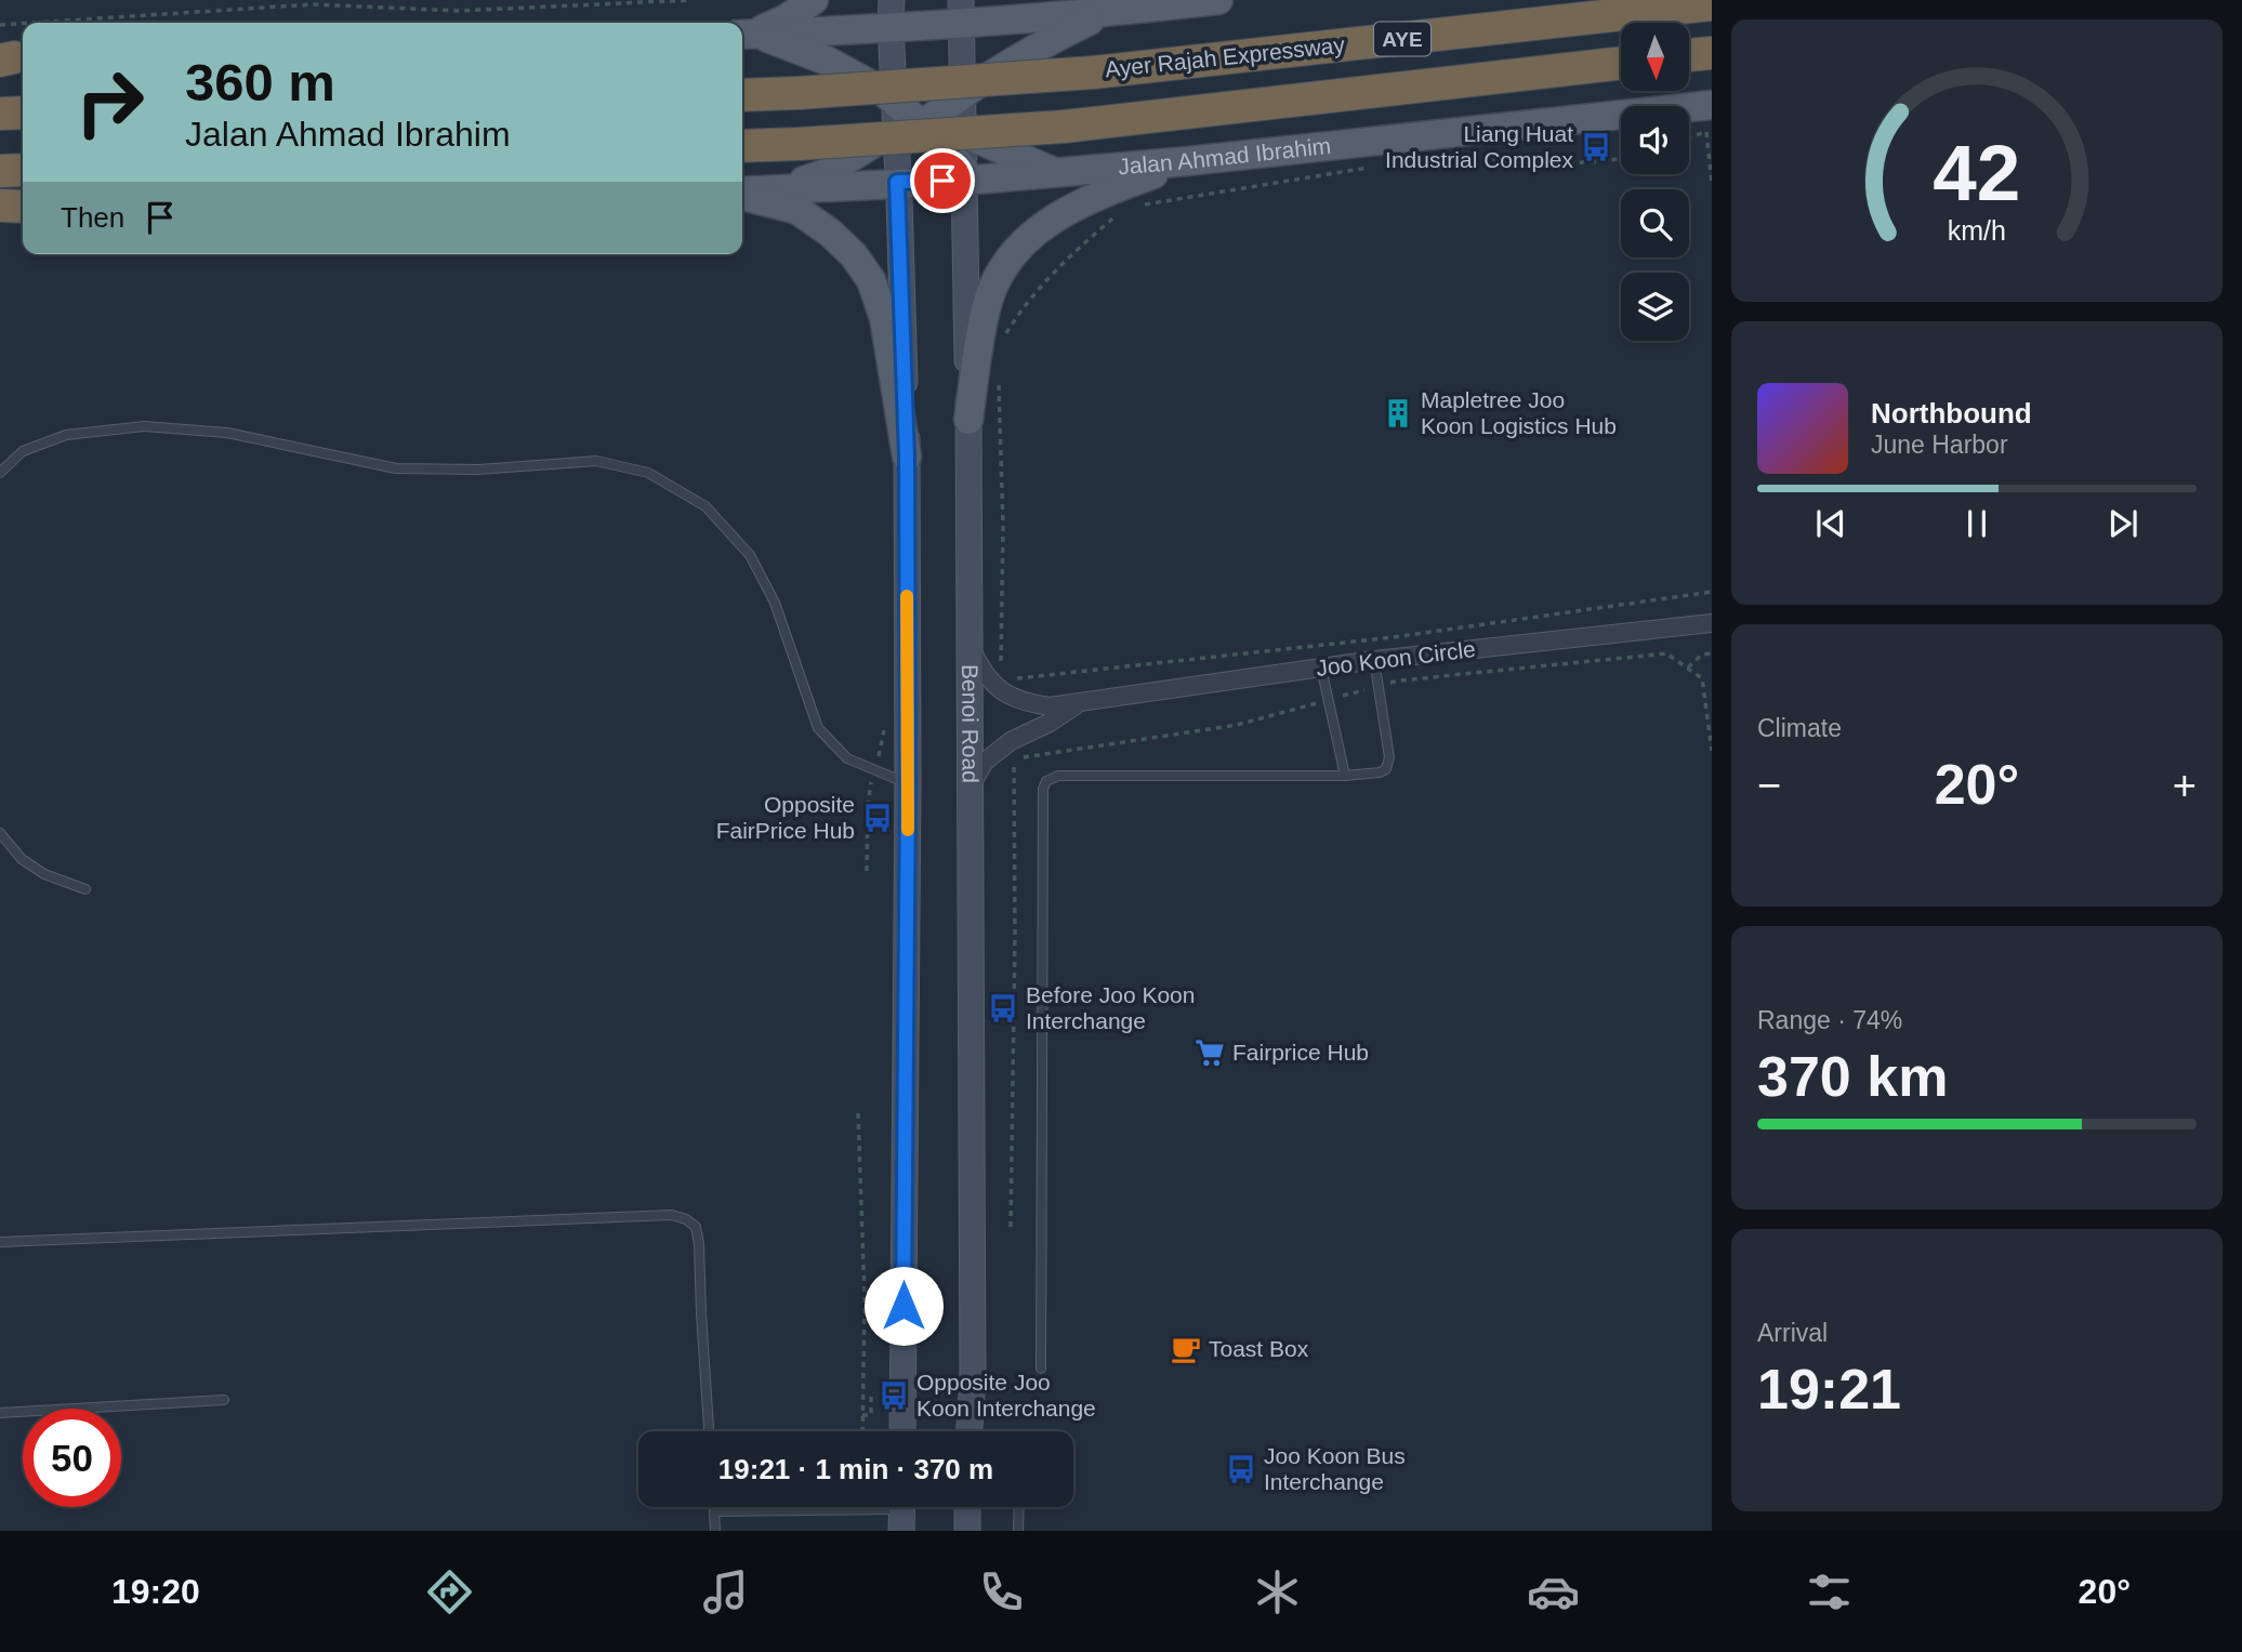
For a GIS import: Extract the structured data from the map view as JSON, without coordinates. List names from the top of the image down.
{
  "streets": {
    "highway": ["AYE", "Ayer Rajah Expressway"],
    "main road": ["Jalan Ahmad Ibrahim", "Benoi Road"],
    "street": ["Joo Koon Circle"]
  },
  "crossings": [
    ["Jalan Ahmad Ibrahim", "Benoi Road"],
    ["Joo Koon Circle", "Benoi Road"]
  ],
  "places": {
    "bus stop": [
      "Liang Huat Industrial Complex",
      "Opposite FairPrice Hub",
      "Before Joo Koon Interchange",
      "Opposite Joo Koon Interchange",
      "Joo Koon Bus Interchange"
    ],
    "building": ["Mapletree Joo Koon Logistics Hub"],
    "supermarket": ["Fairprice Hub"],
    "cafe": ["Toast Box"]
  },
  "north": "bottom",
  "page": {
    "turn": ["360 m", "Jalan Ahmad Ibrahim"],
    "then": "Then",
    "song": ["Northbound", "June Harbor"],
    "tile": [
      "Climate",
      ["Range · 74%", "370 km"],
      ["Arrival", "19:21"]
    ],
    "heat": ["−", "20°", "+"],
    "limit": "50",
    "trip": "19:21 · 1 min · 370 m",
    "tabs": ["19:20", "20°"],
    "gauge": ["42", "km/h"]
  }
}
